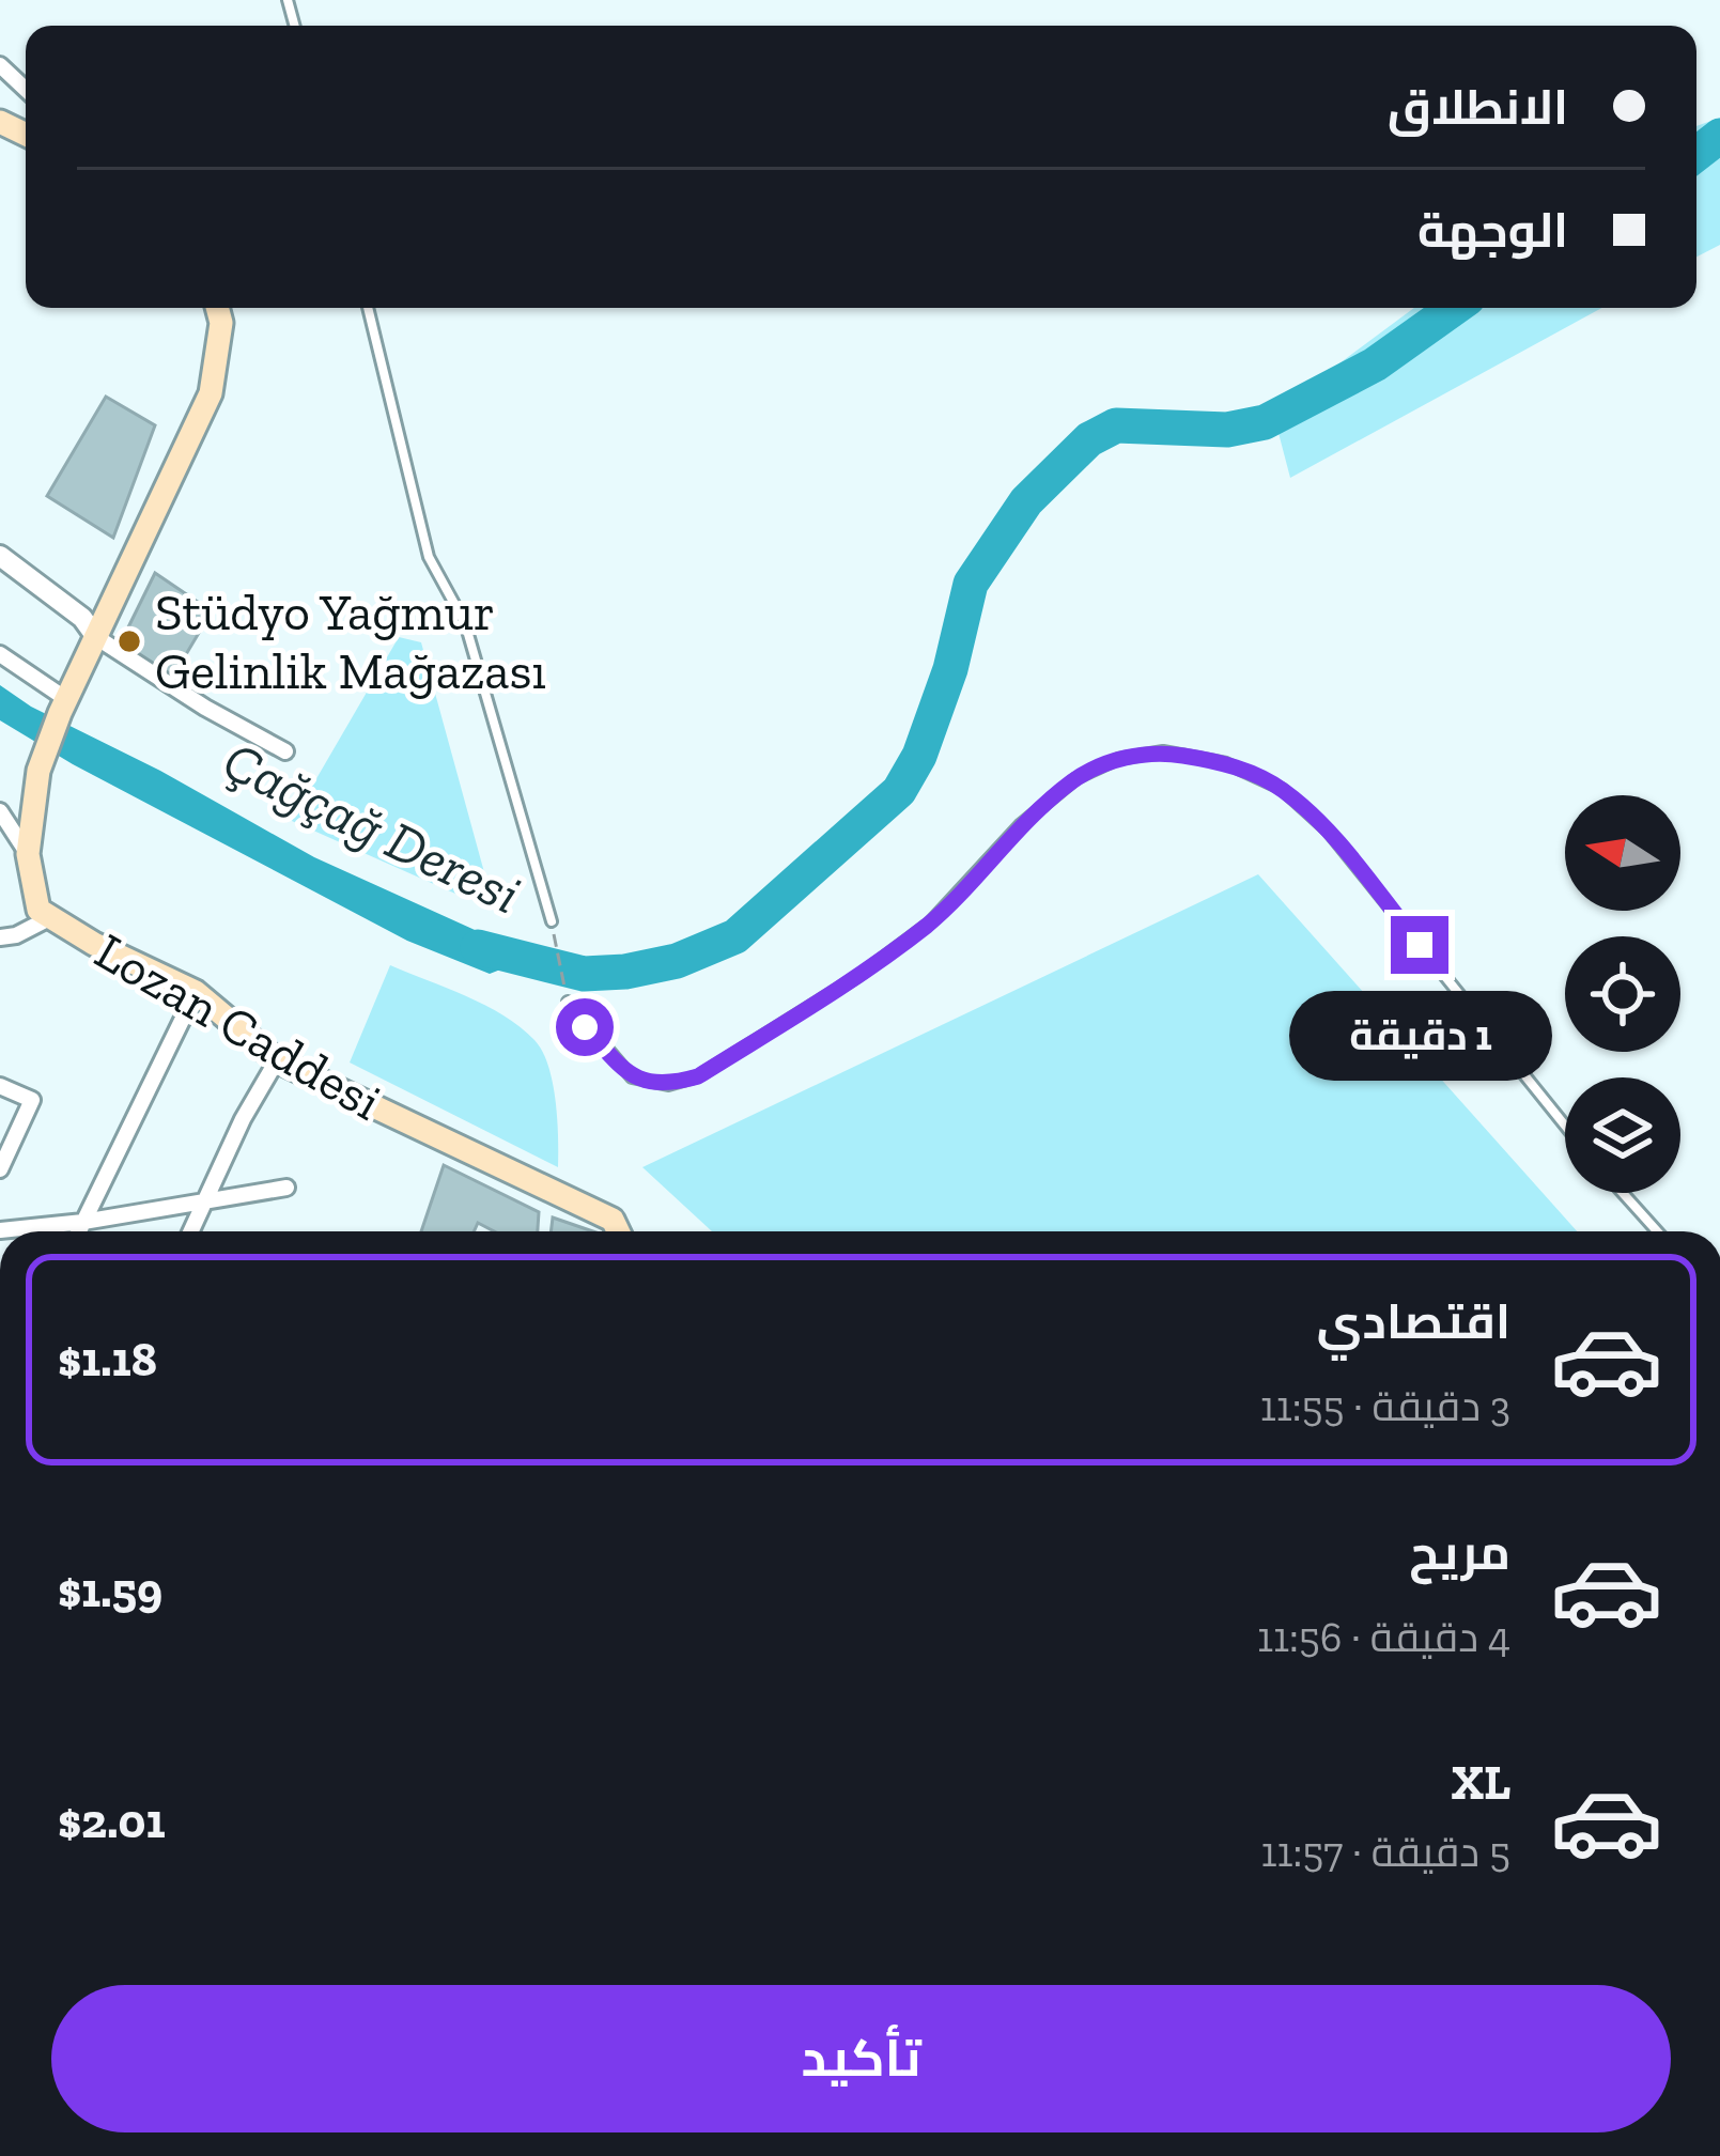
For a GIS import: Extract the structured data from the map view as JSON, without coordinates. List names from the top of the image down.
{
  "streets": {
    "main road": ["Lozan Caddesi"]
  },
  "water": ["Çağçağ Deresi"],
  "places": ["Stüdyo Yağmur Gelinlik Mağazası"],
  "north": "left",
  "page": {
    "banner": ["الانطلاق", "الوجهة"],
    "bubble": "1 دقيقة",
    "list": [
      {
        "name": "اقتصادي",
        "note": "3 دقيقة · 11:55",
        "value": "$1.18"
      },
      {
        "name": "مريح",
        "note": "4 دقيقة · 11:56",
        "value": "$1.59"
      },
      {
        "name": "XL",
        "note": "5 دقيقة · 11:57",
        "value": "$2.01"
      }
    ],
    "buttons": "تأكيد"
  }
}
